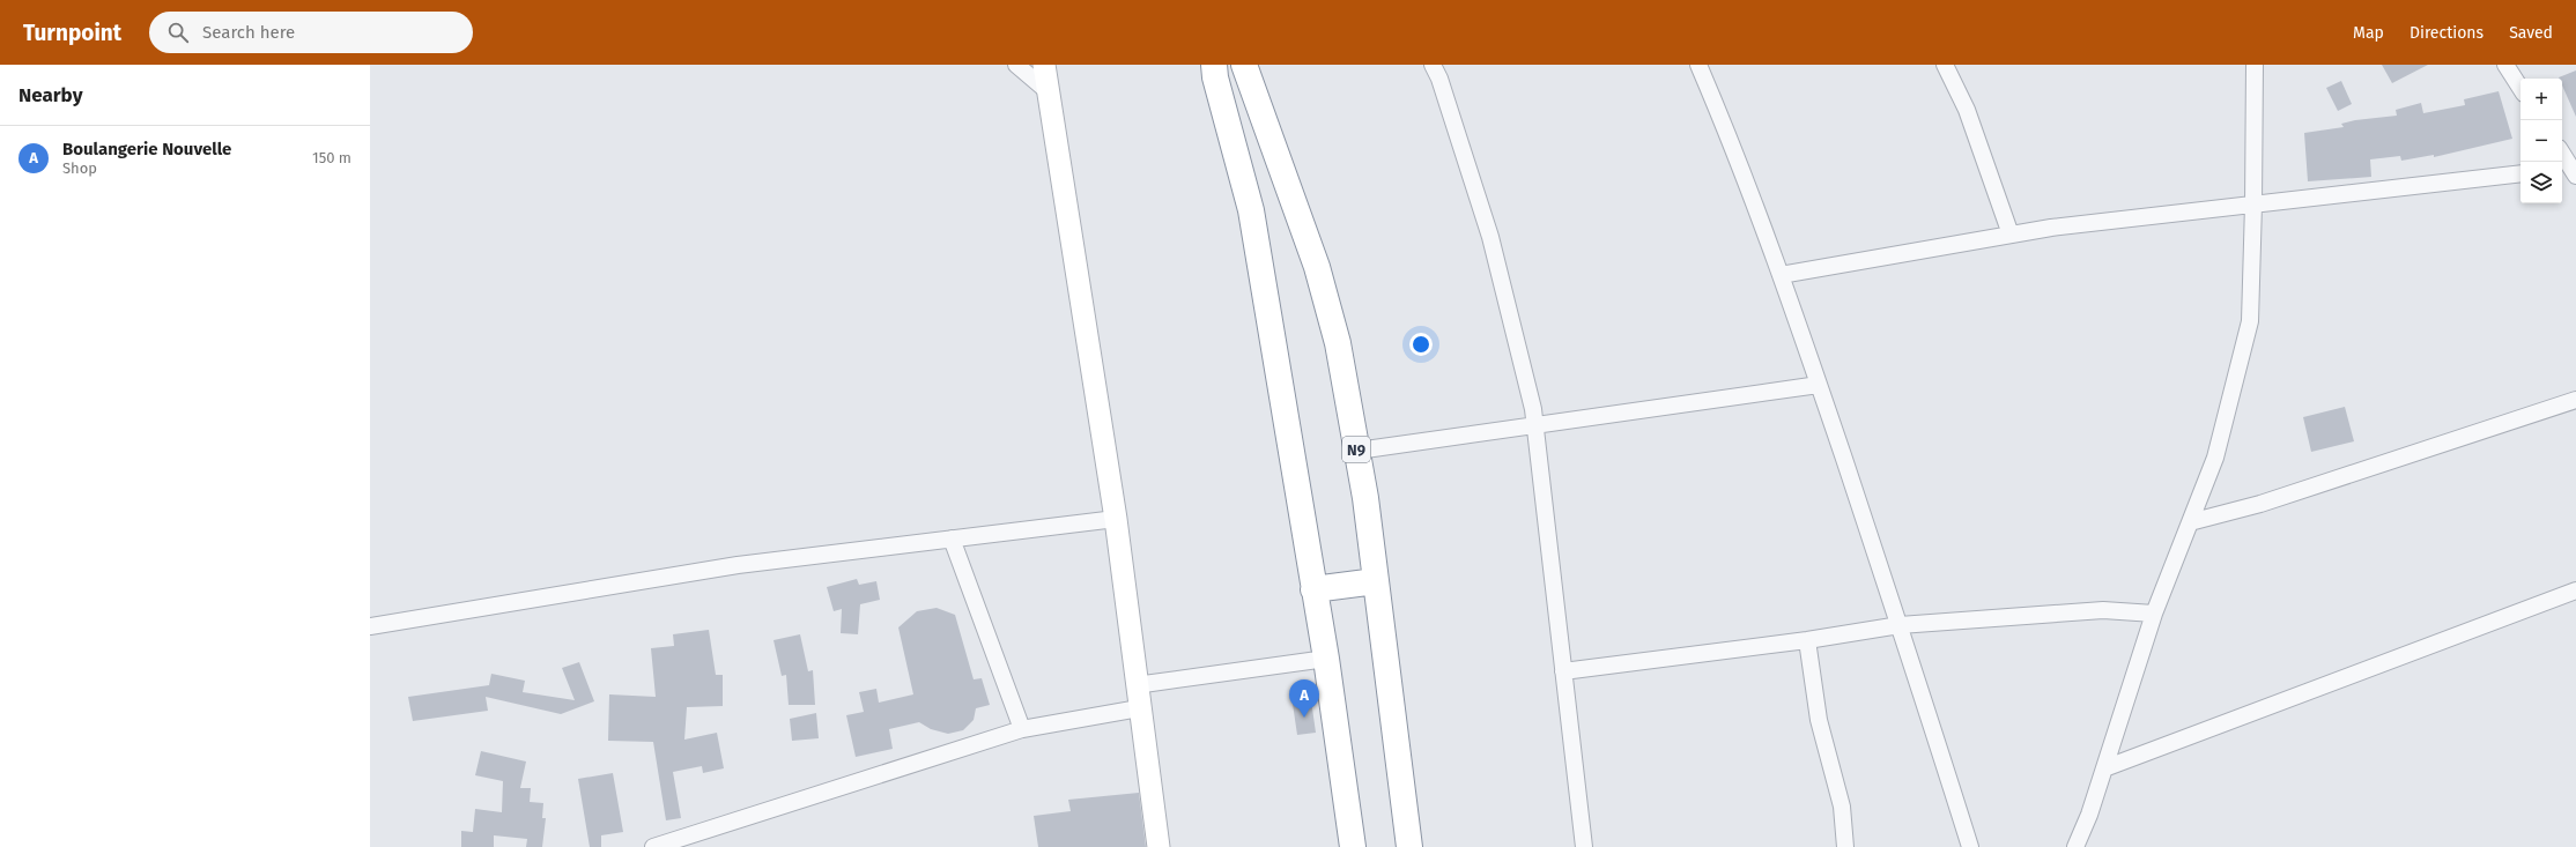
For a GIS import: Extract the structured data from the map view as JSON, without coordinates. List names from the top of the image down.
{
  "streets": {
    "highway": ["N9"]
  },
  "page": {
    "header": "Turnpoint",
    "search": "Search here",
    "nav": ["Map", "Directions", "Saved"],
    "heading": "Nearby",
    "map_buttons": ["+", "−"],
    "list": [
      {
        "mark": "A",
        "name": "Boulangerie Nouvelle",
        "note": "Shop",
        "value": "150 m"
      }
    ],
    "pins": "A"
  }
}
